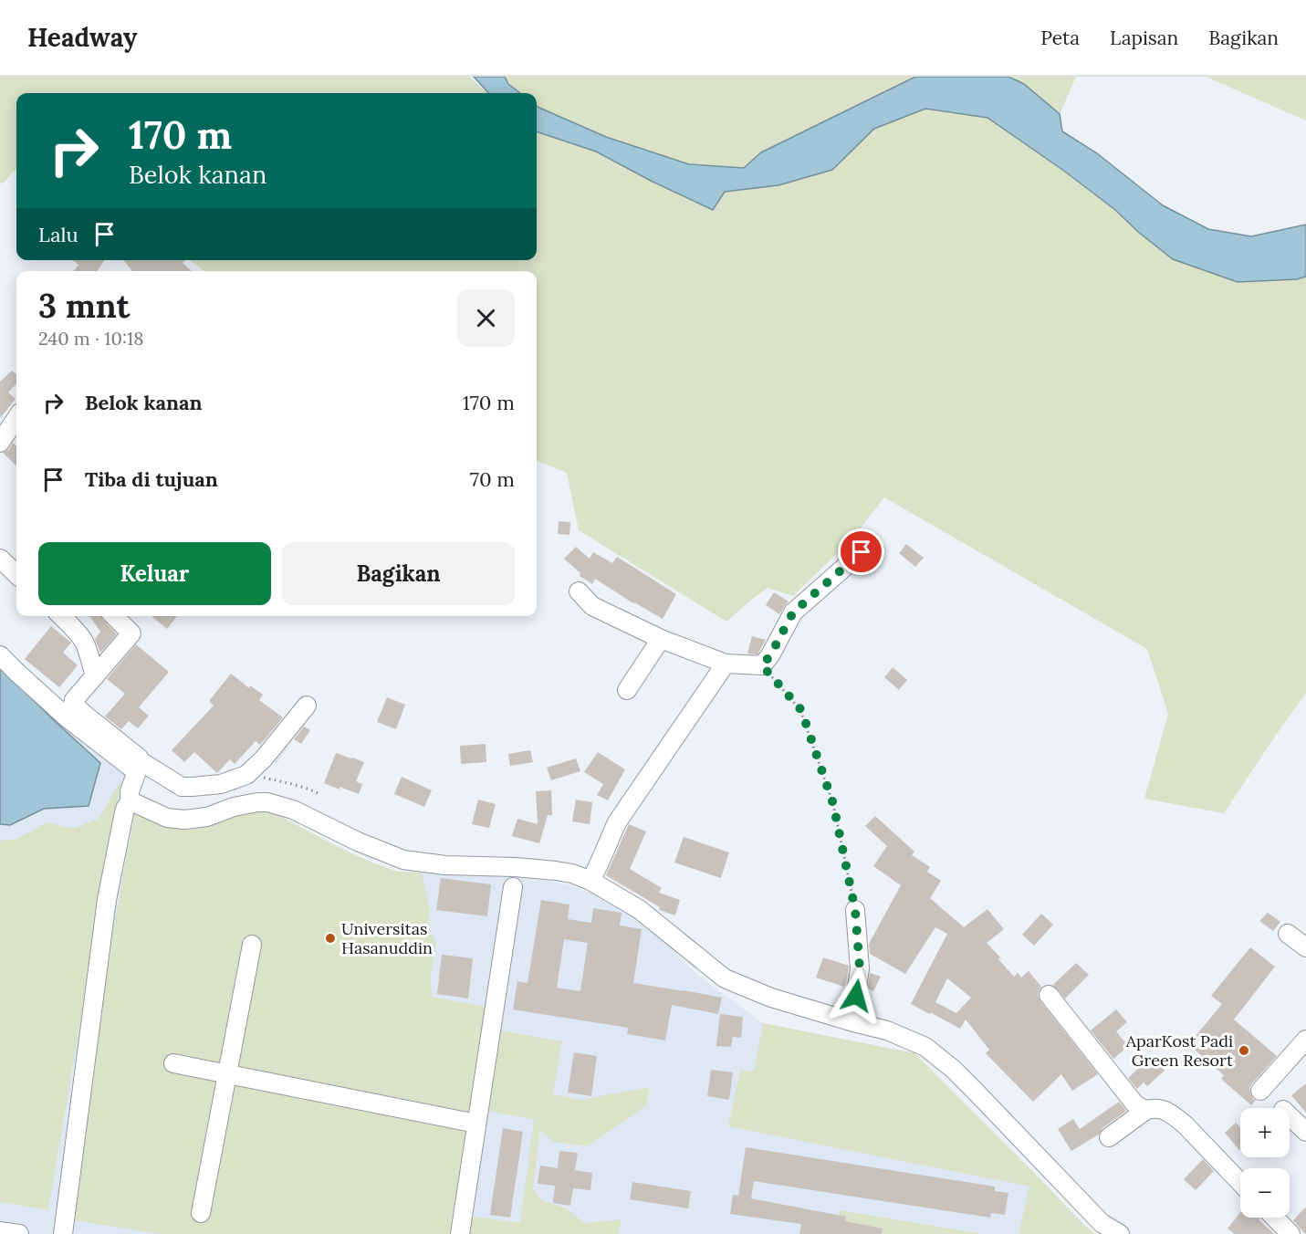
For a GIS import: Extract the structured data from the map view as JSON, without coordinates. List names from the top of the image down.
{
  "places": ["Universitas Hasanuddin", "AparKost Padi Green Resort"],
  "page": {
    "header": "Headway",
    "nav": ["Peta", "Lapisan", "Bagikan"],
    "turn": ["170 m", "Belok kanan"],
    "then": "Lalu",
    "heading": ["3 mnt", "240 m · 10:18"],
    "list": [
      {
        "name": "Belok kanan",
        "value": "170 m"
      },
      {
        "name": "Tiba di tujuan",
        "value": "70 m"
      }
    ],
    "buttons": ["Keluar", "Bagikan"],
    "map_buttons": ["+", "−"]
  }
}
